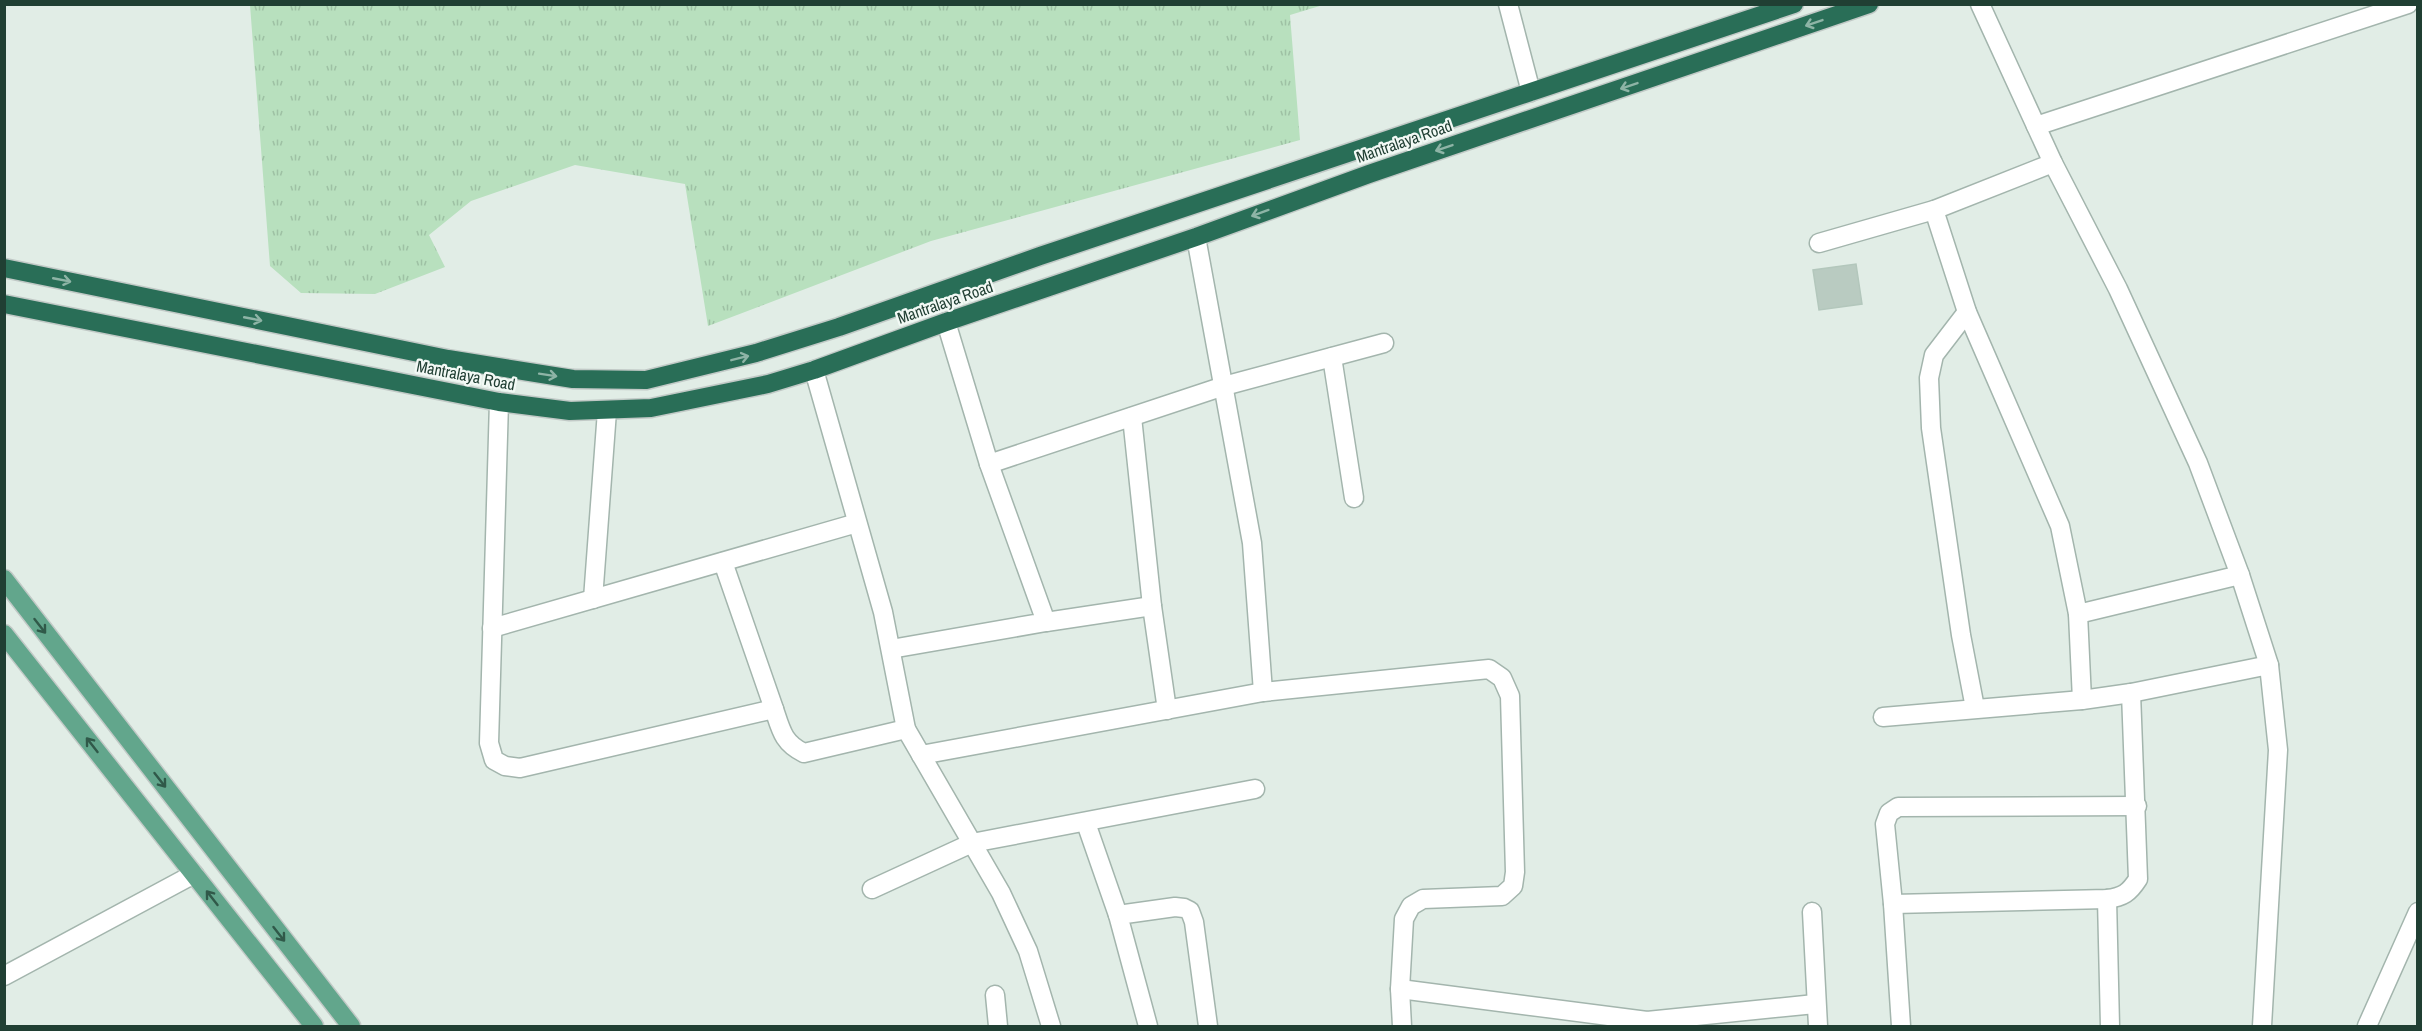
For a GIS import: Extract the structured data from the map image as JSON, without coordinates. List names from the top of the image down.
{
  "streets": {
    "highway": ["Mantralaya Road"]
  }
}
